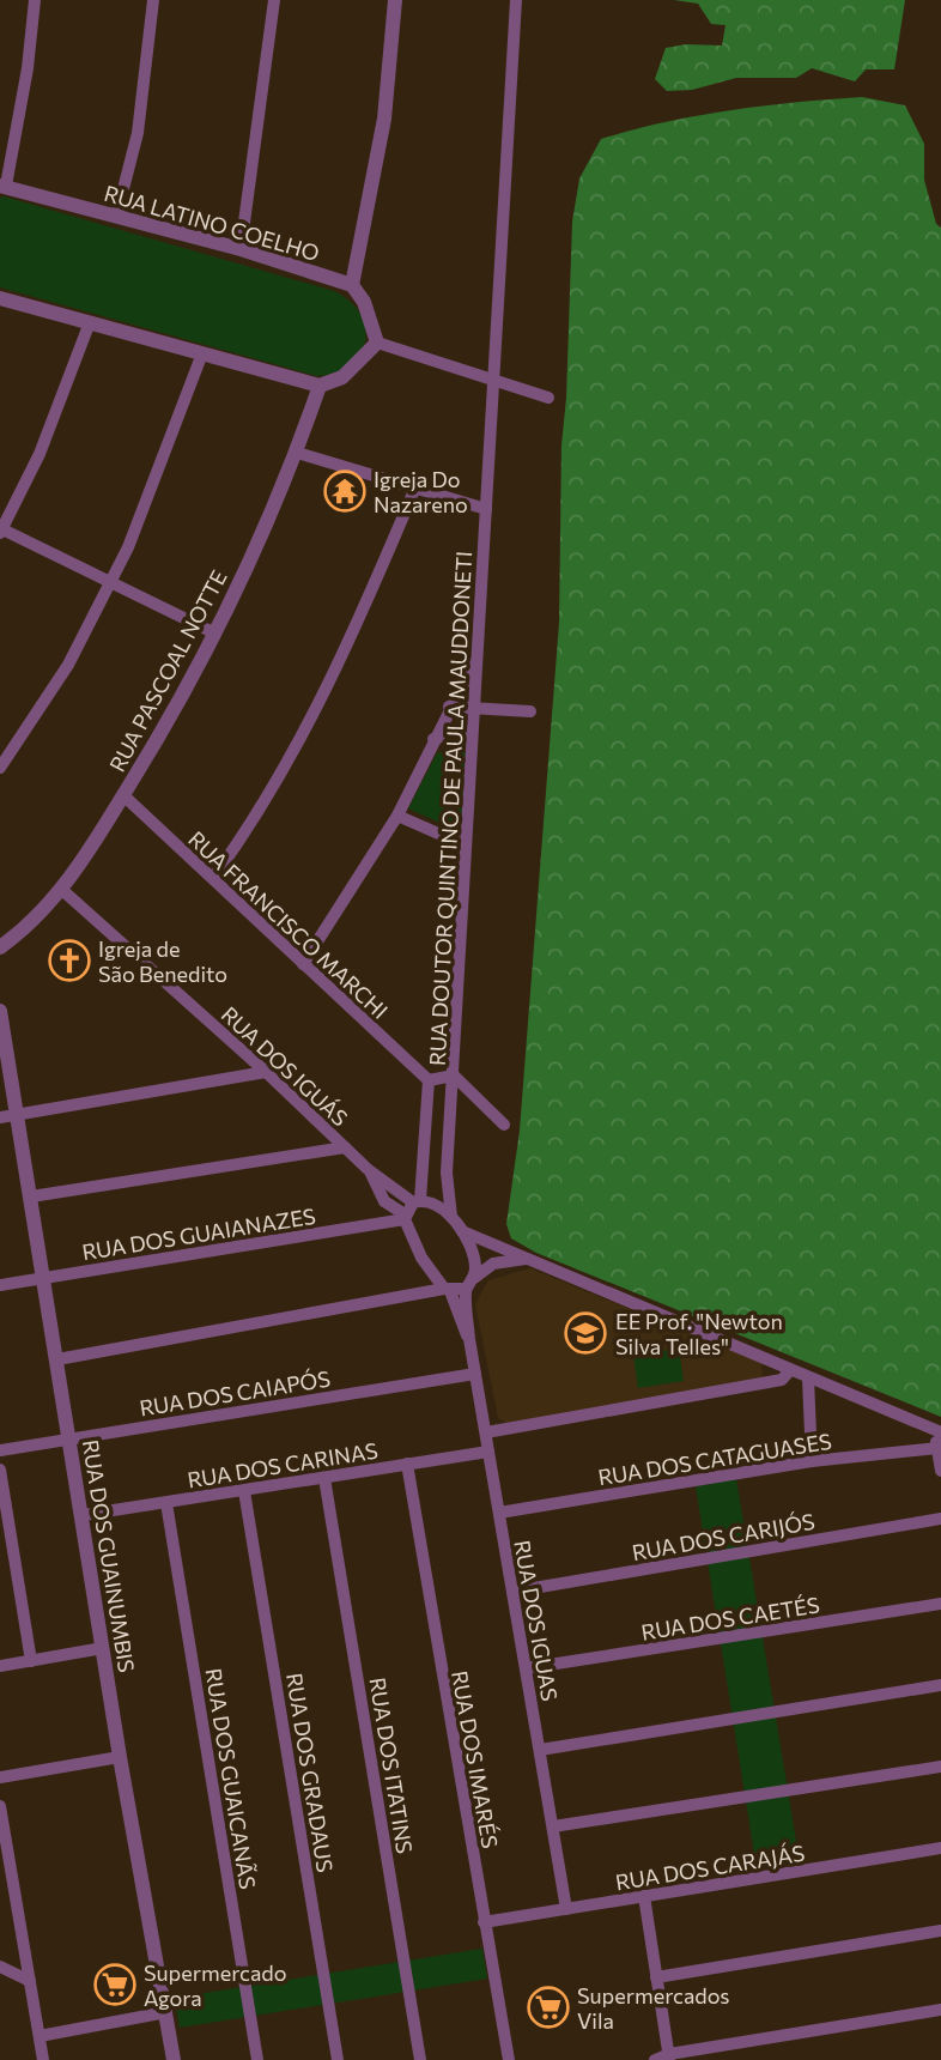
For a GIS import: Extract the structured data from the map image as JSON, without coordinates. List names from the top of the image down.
{
  "streets": {
    "street": [
      "RUA LATINO COELHO",
      "RUA PASCOAL NOTTE",
      "RUA DOUTOR QUINTINO DE PAULA MAUDDONETI",
      "RUA FRANCISCO MARCHI",
      "RUA DOS IGUÁS",
      "RUA DOS GUAIANAZES",
      "RUA DOS CAIAPÓS",
      "RUA DOS CATAGUASES",
      "RUA DOS CARINAS",
      "RUA DOS CARIJÓS",
      "RUA DOS GUAINUMBIS",
      "RUA DOS CAETÉS",
      "RUA DOS IGUAS",
      "RUA DOS IMARÉS",
      "RUA DOS ITATINS",
      "RUA DOS GRADAUS",
      "RUA DOS GUAICANÃS",
      "RUA DOS CARAJÁS"
    ]
  },
  "crossings": [
    ["RUA PASCOAL NOTTE", "RUA FRANCISCO MARCHI"],
    ["RUA PASCOAL NOTTE", "RUA DOS IGUÁS"],
    ["RUA DOUTOR QUINTINO DE PAULA MAUDDONETI", "RUA DOS IGUAS"],
    ["RUA DOS IGUÁS", "RUA DOS GUAIANAZES"],
    ["RUA DOS IGUÁS", "RUA DOS IGUAS"],
    ["RUA DOS GUAIANAZES", "RUA DOS GUAINUMBIS"],
    ["RUA DOS GUAIANAZES", "RUA DOS IGUAS"],
    ["RUA DOS CAIAPÓS", "RUA DOS GUAINUMBIS"],
    ["RUA DOS CAIAPÓS", "RUA DOS IGUAS"],
    ["RUA DOS CATAGUASES", "RUA DOS IGUAS"],
    ["RUA DOS CARINAS", "RUA DOS GUAINUMBIS"],
    ["RUA DOS CARINAS", "RUA DOS IGUAS"],
    ["RUA DOS CARINAS", "RUA DOS IMARÉS"],
    ["RUA DOS CARINAS", "RUA DOS ITATINS"],
    ["RUA DOS CARINAS", "RUA DOS GRADAUS"],
    ["RUA DOS CARINAS", "RUA DOS GUAICANÃS"],
    ["RUA DOS CARIJÓS", "RUA DOS IGUAS"],
    ["RUA DOS CAETÉS", "RUA DOS IGUAS"],
    ["RUA DOS IGUAS", "RUA DOS CARAJÁS"],
    ["RUA DOS IMARÉS", "RUA DOS CARAJÁS"]
  ],
  "places": {
    "temple": ["Igreja Do Nazareno"],
    "church": ["Igreja de São Benedito"],
    "school or university": ["EE Prof. \"Newton Silva Telles\""],
    "supermarket": ["Supermercado Agora", "Supermercados Vila"]
  }
}
